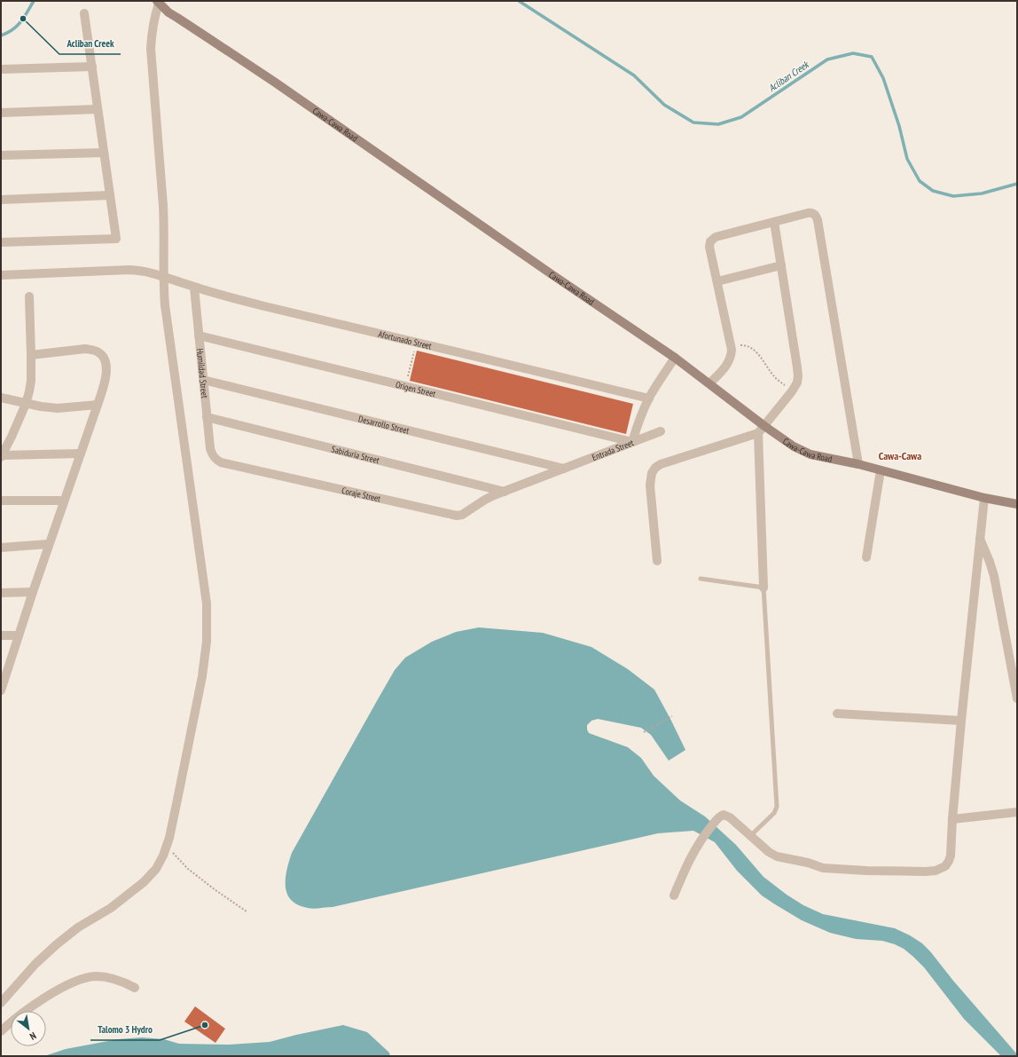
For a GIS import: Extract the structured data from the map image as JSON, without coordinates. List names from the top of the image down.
{
  "streets": {
    "street": [
      "Cawa-Cawa Road",
      "Afortunado Street",
      "Humildad Street",
      "Origen Street",
      "Desarrollo Street",
      "Entrada Street",
      "Sabiduria Street",
      "Coraje Street"
    ]
  },
  "crossings": [
    ["Cawa-Cawa Road", "Entrada Street"],
    ["Afortunado Street", "Humildad Street"],
    ["Afortunado Street", "Entrada Street"],
    ["Humildad Street", "Origen Street"],
    ["Humildad Street", "Desarrollo Street"],
    ["Humildad Street", "Sabiduria Street"],
    ["Humildad Street", "Coraje Street"],
    ["Origen Street", "Entrada Street"],
    ["Desarrollo Street", "Entrada Street"],
    ["Entrada Street", "Sabiduria Street"],
    ["Entrada Street", "Coraje Street"],
    ["Sabiduria Street", "Coraje Street"]
  ],
  "districts": ["Cawa-Cawa"],
  "water": ["Acliban Creek"],
  "places": ["Acliban Creek", "Talomo 3 Hydro"],
  "north": "bottom right"
}
